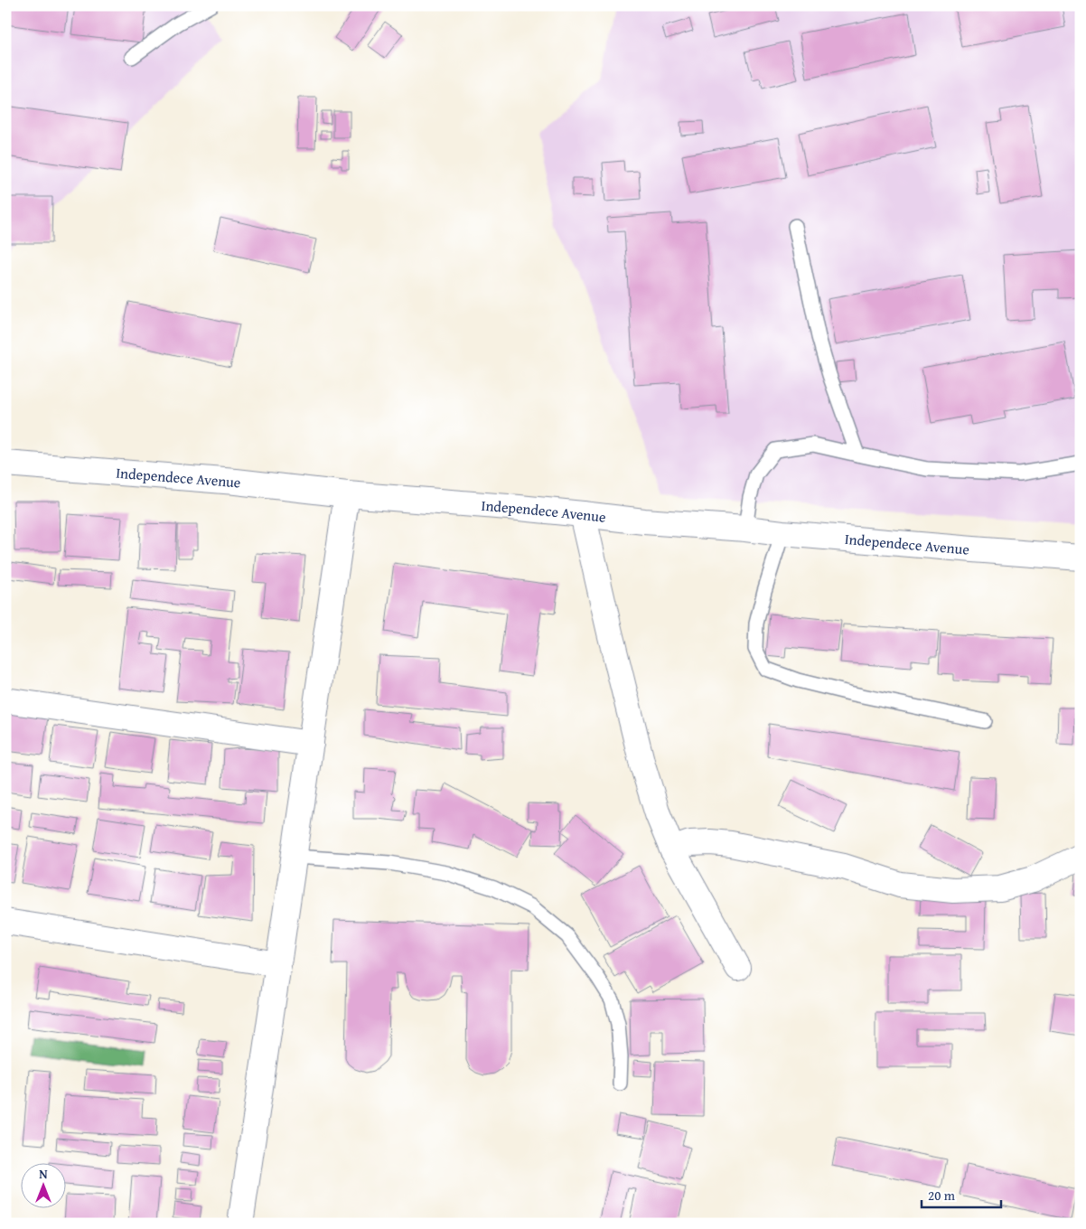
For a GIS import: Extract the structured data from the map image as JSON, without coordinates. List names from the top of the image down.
{
  "streets": {
    "street": ["Independece Avenue"]
  },
  "scale_bar": "20 m",
  "north": "top"
}
